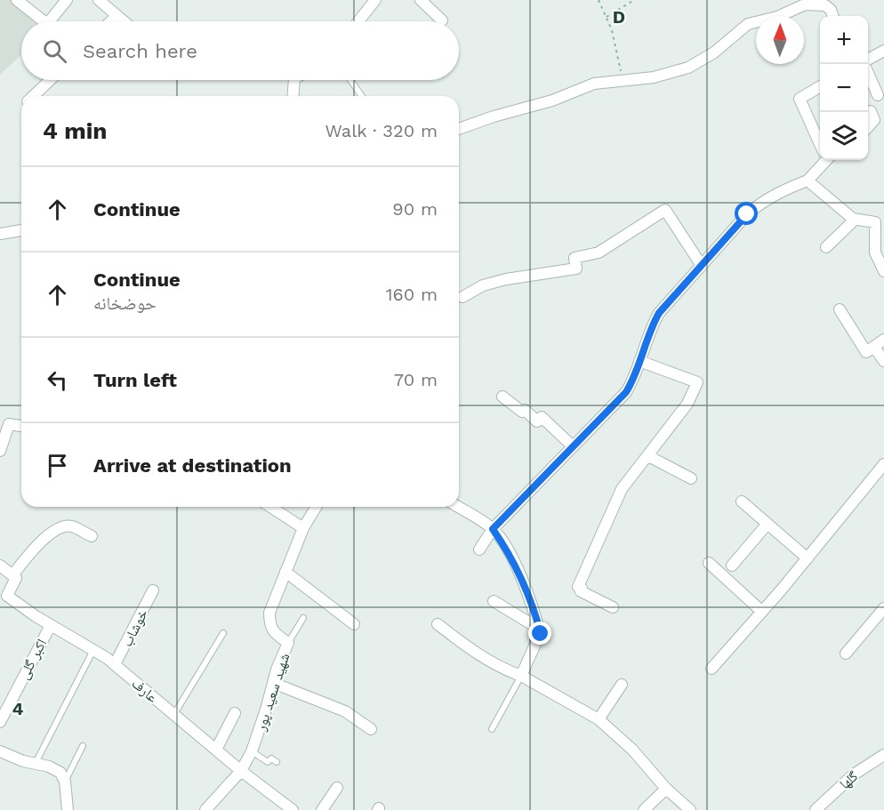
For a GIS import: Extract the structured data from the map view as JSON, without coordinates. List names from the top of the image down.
{
  "streets": {
    "street": [
      "خوشاب",
      "اکبر گلی",
      "عارف",
      "شهید سعید پور",
      "گلها"
    ]
  },
  "crossings": [
    ["خوشاب", "عارف"],
    ["اکبر گلی", "عارف"],
    ["عارف", "شهید سعید پور"]
  ],
  "north": "top",
  "page": {
    "map_buttons": ["+", "−"],
    "search": "Search here",
    "heading": ["4 min", "Walk · 320 m"],
    "list": [
      ["Continue", "90 m"],
      ["Continue", "حوضخانه", "160 m"],
      ["Turn left", "70 m"],
      "Arrive at destination"
    ]
  },
  "grid": {
    "columns": ["D"],
    "rows": ["4"]
  }
}
